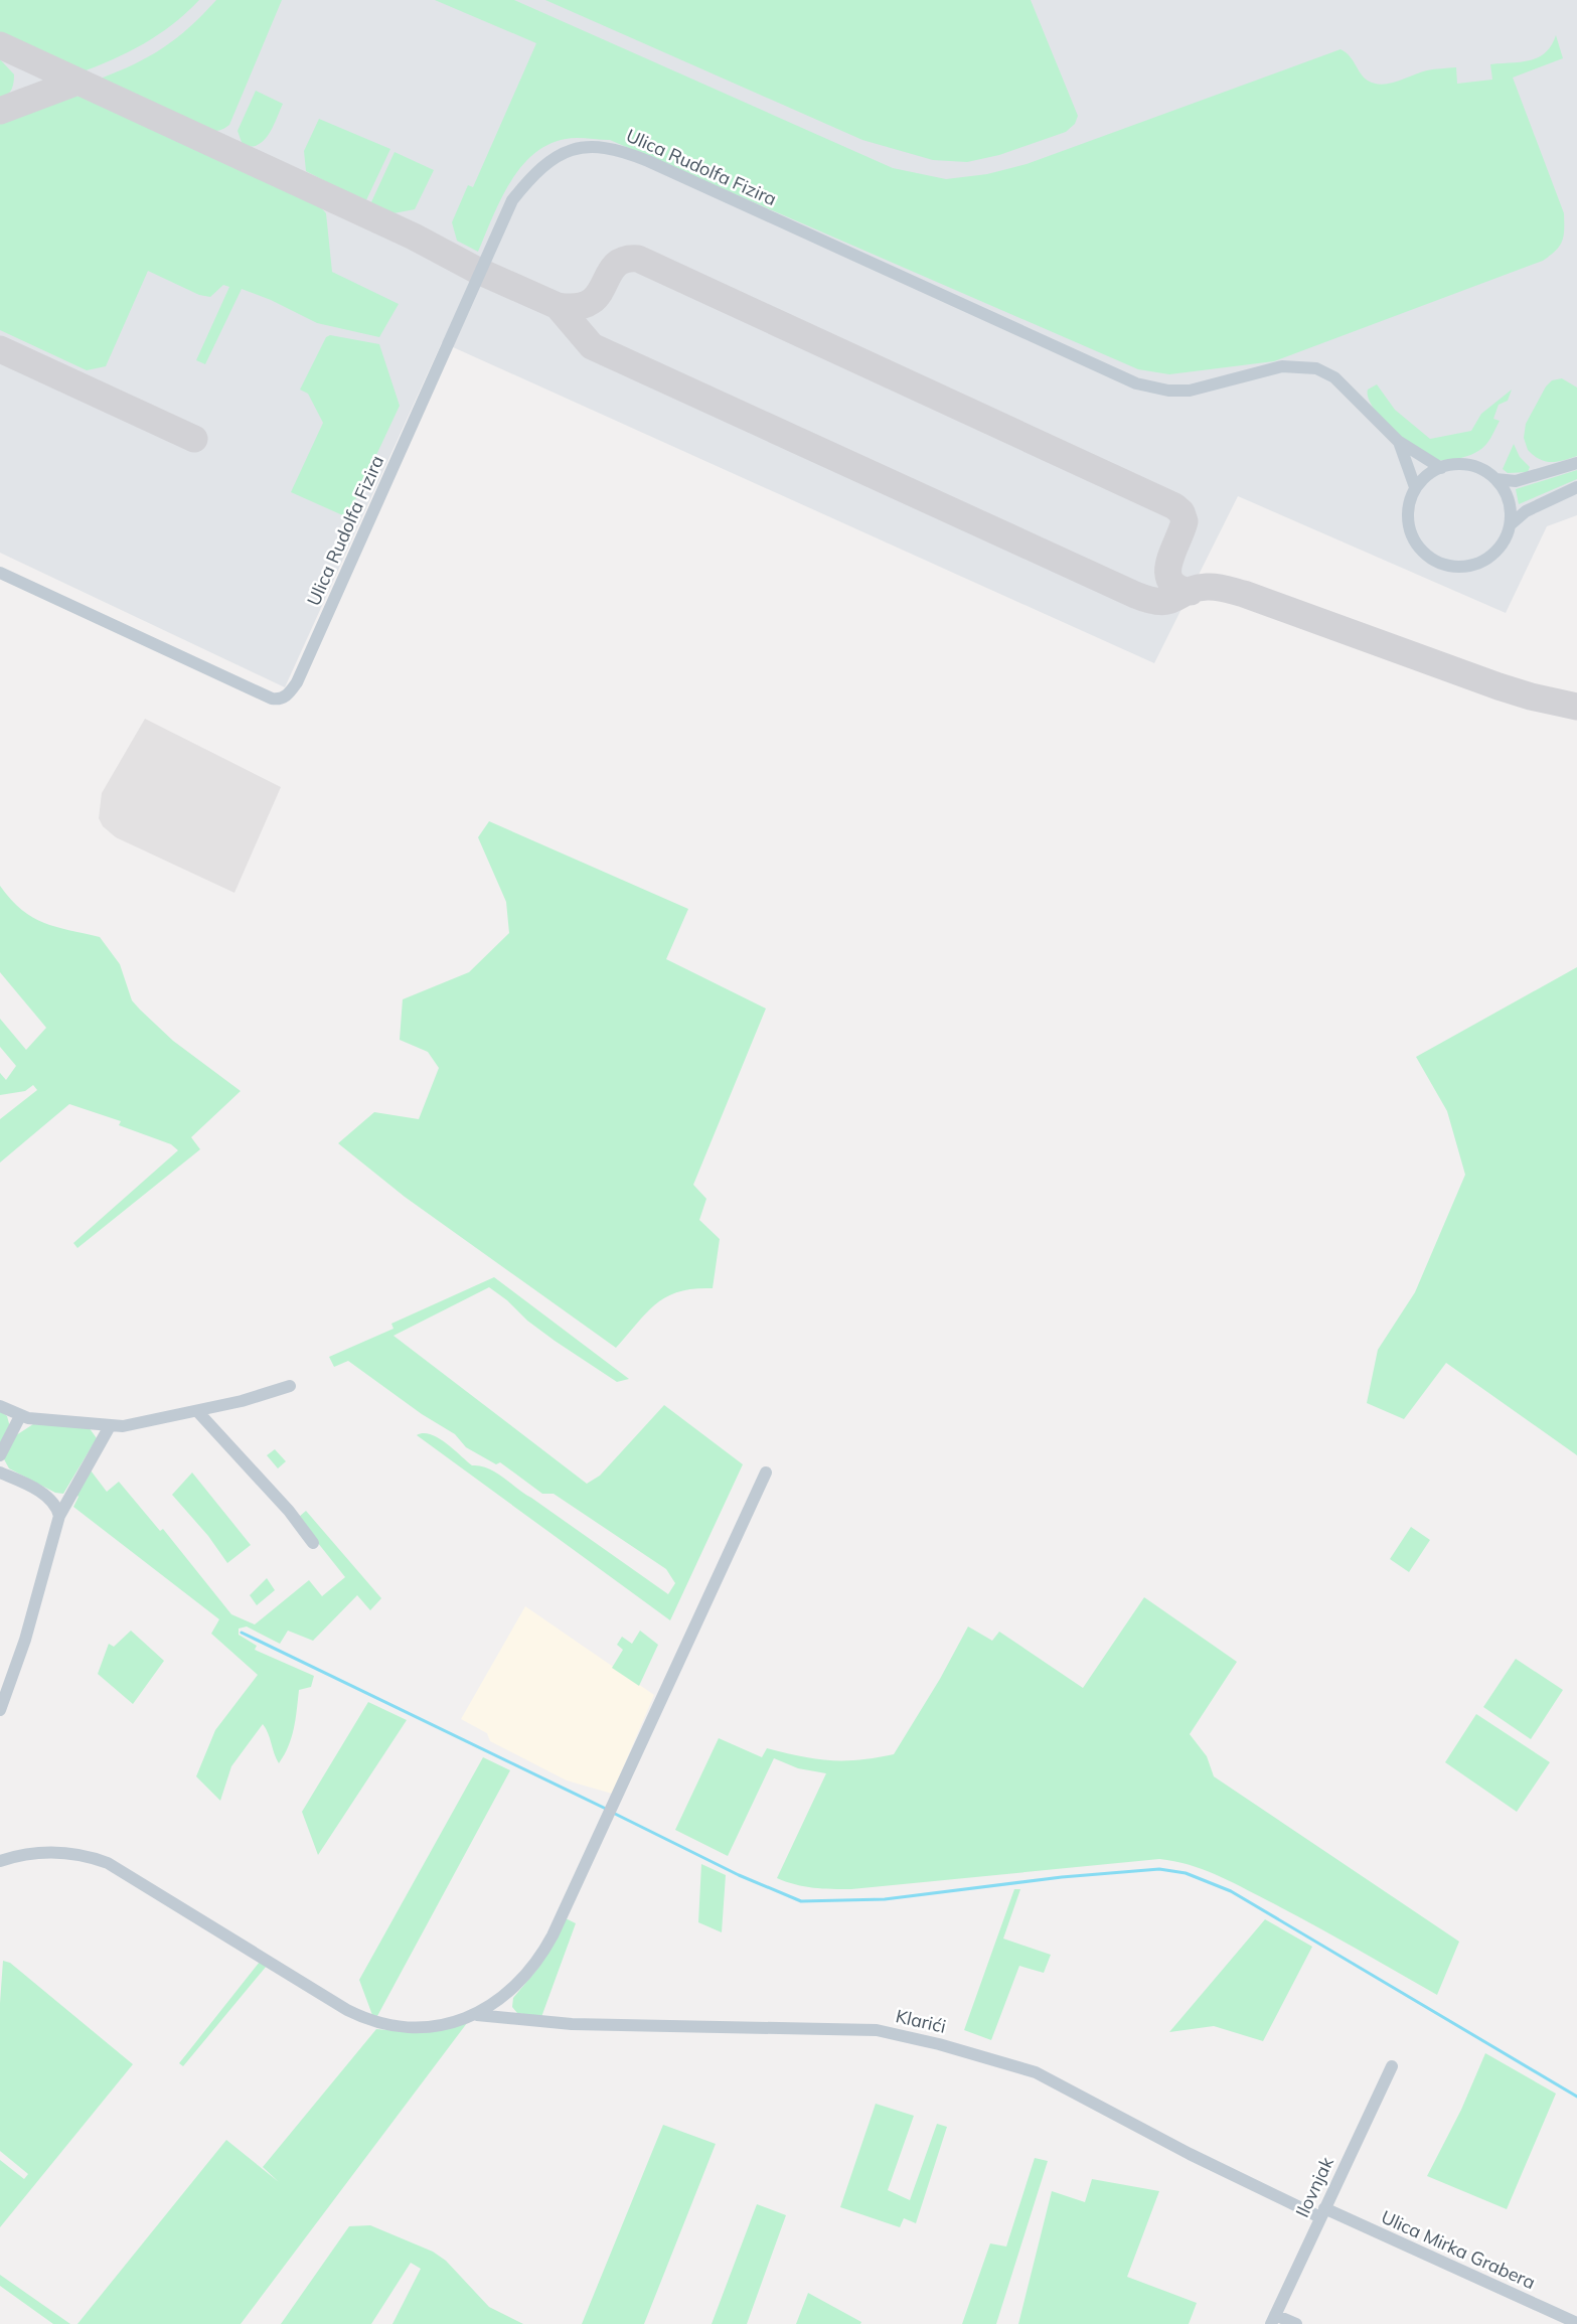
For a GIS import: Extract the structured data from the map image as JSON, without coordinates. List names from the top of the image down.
{
  "streets": {
    "street": [
      "Ulica Rudolfa Fizira",
      "Klarići",
      "Ilovnjak",
      "Ulica Mirka Grabera"
    ]
  },
  "crossings": [
    ["Klarići", "Ilovnjak"],
    ["Klarići", "Ulica Mirka Grabera"],
    ["Ilovnjak", "Ulica Mirka Grabera"]
  ]
}
